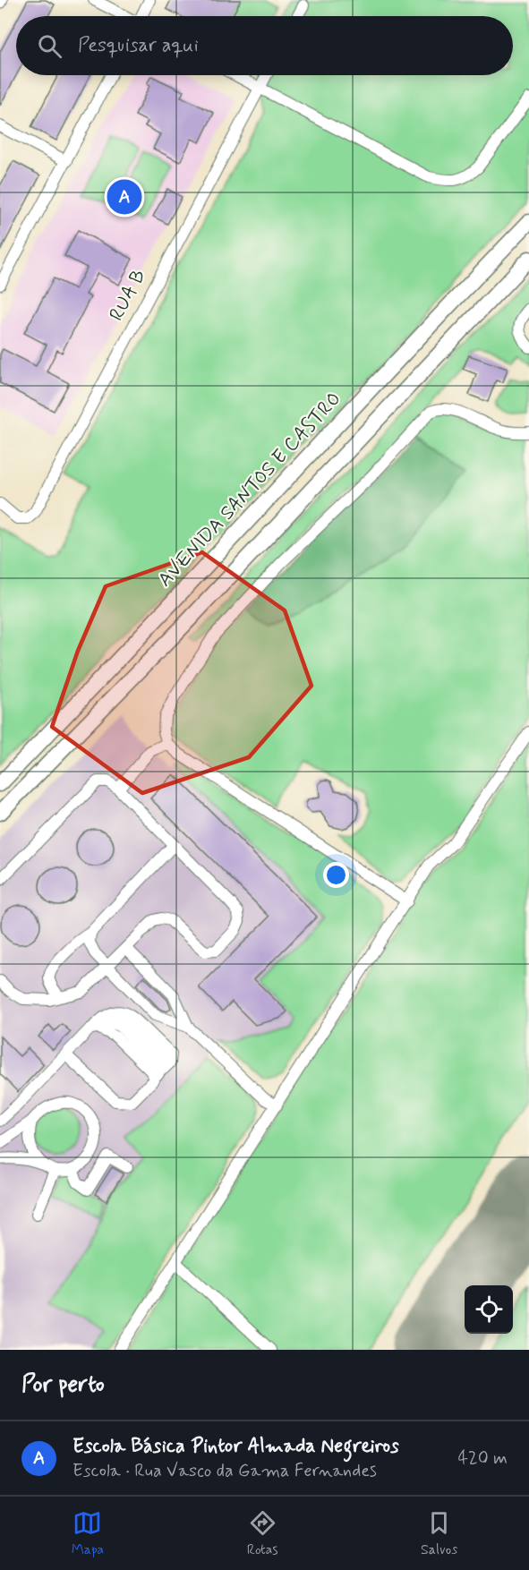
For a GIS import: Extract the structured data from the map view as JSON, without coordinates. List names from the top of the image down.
{
  "streets": {
    "main road": ["AVENIDA SANTOS E CASTRO"],
    "street": ["RUA B"]
  },
  "page": {
    "search": "Pesquisar aqui",
    "pins": "A",
    "heading": "Por perto",
    "list": [
      {
        "mark": "A",
        "name": "Escola Básica Pintor Almada Negreiros",
        "note": "Escola · Rua Vasco da Gama Fernandes",
        "value": "420 m"
      }
    ],
    "nav": ["Mapa", "Rotas", "Salvos"]
  }
}
